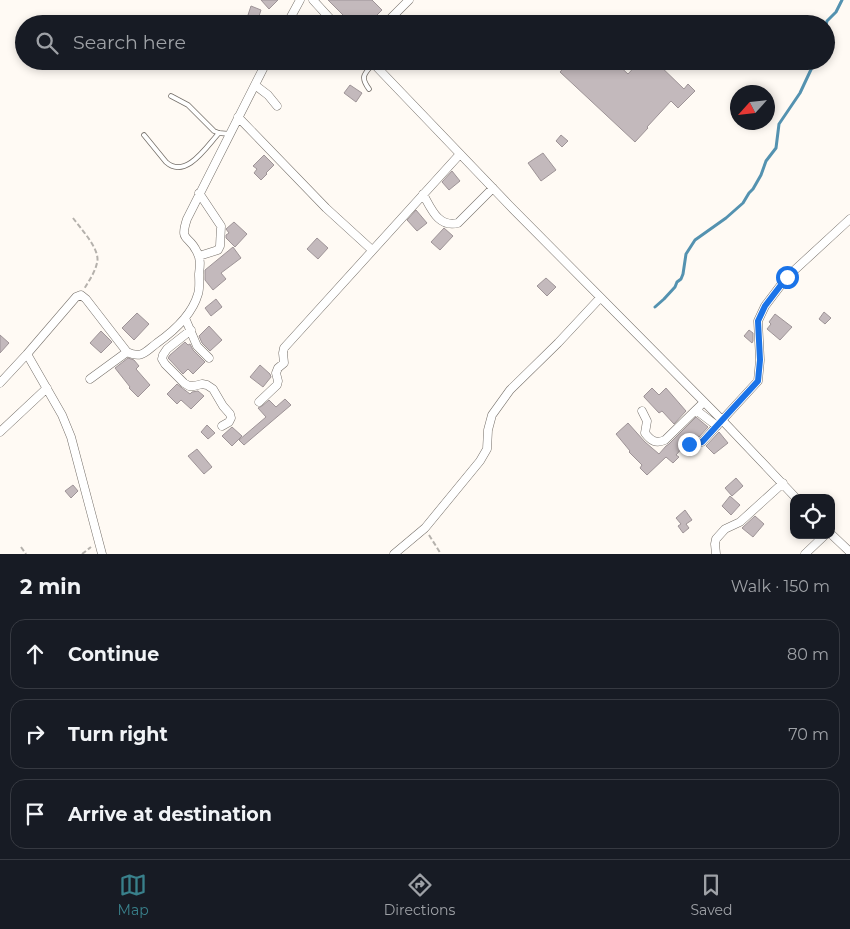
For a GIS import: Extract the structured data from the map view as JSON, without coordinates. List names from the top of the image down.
{
  "north": "bottom left",
  "page": {
    "search": "Search here",
    "heading": ["2 min", "Walk · 150 m"],
    "list": [
      ["Continue", "80 m"],
      ["Turn right", "70 m"],
      "Arrive at destination"
    ],
    "nav": ["Map", "Directions", "Saved"]
  }
}
